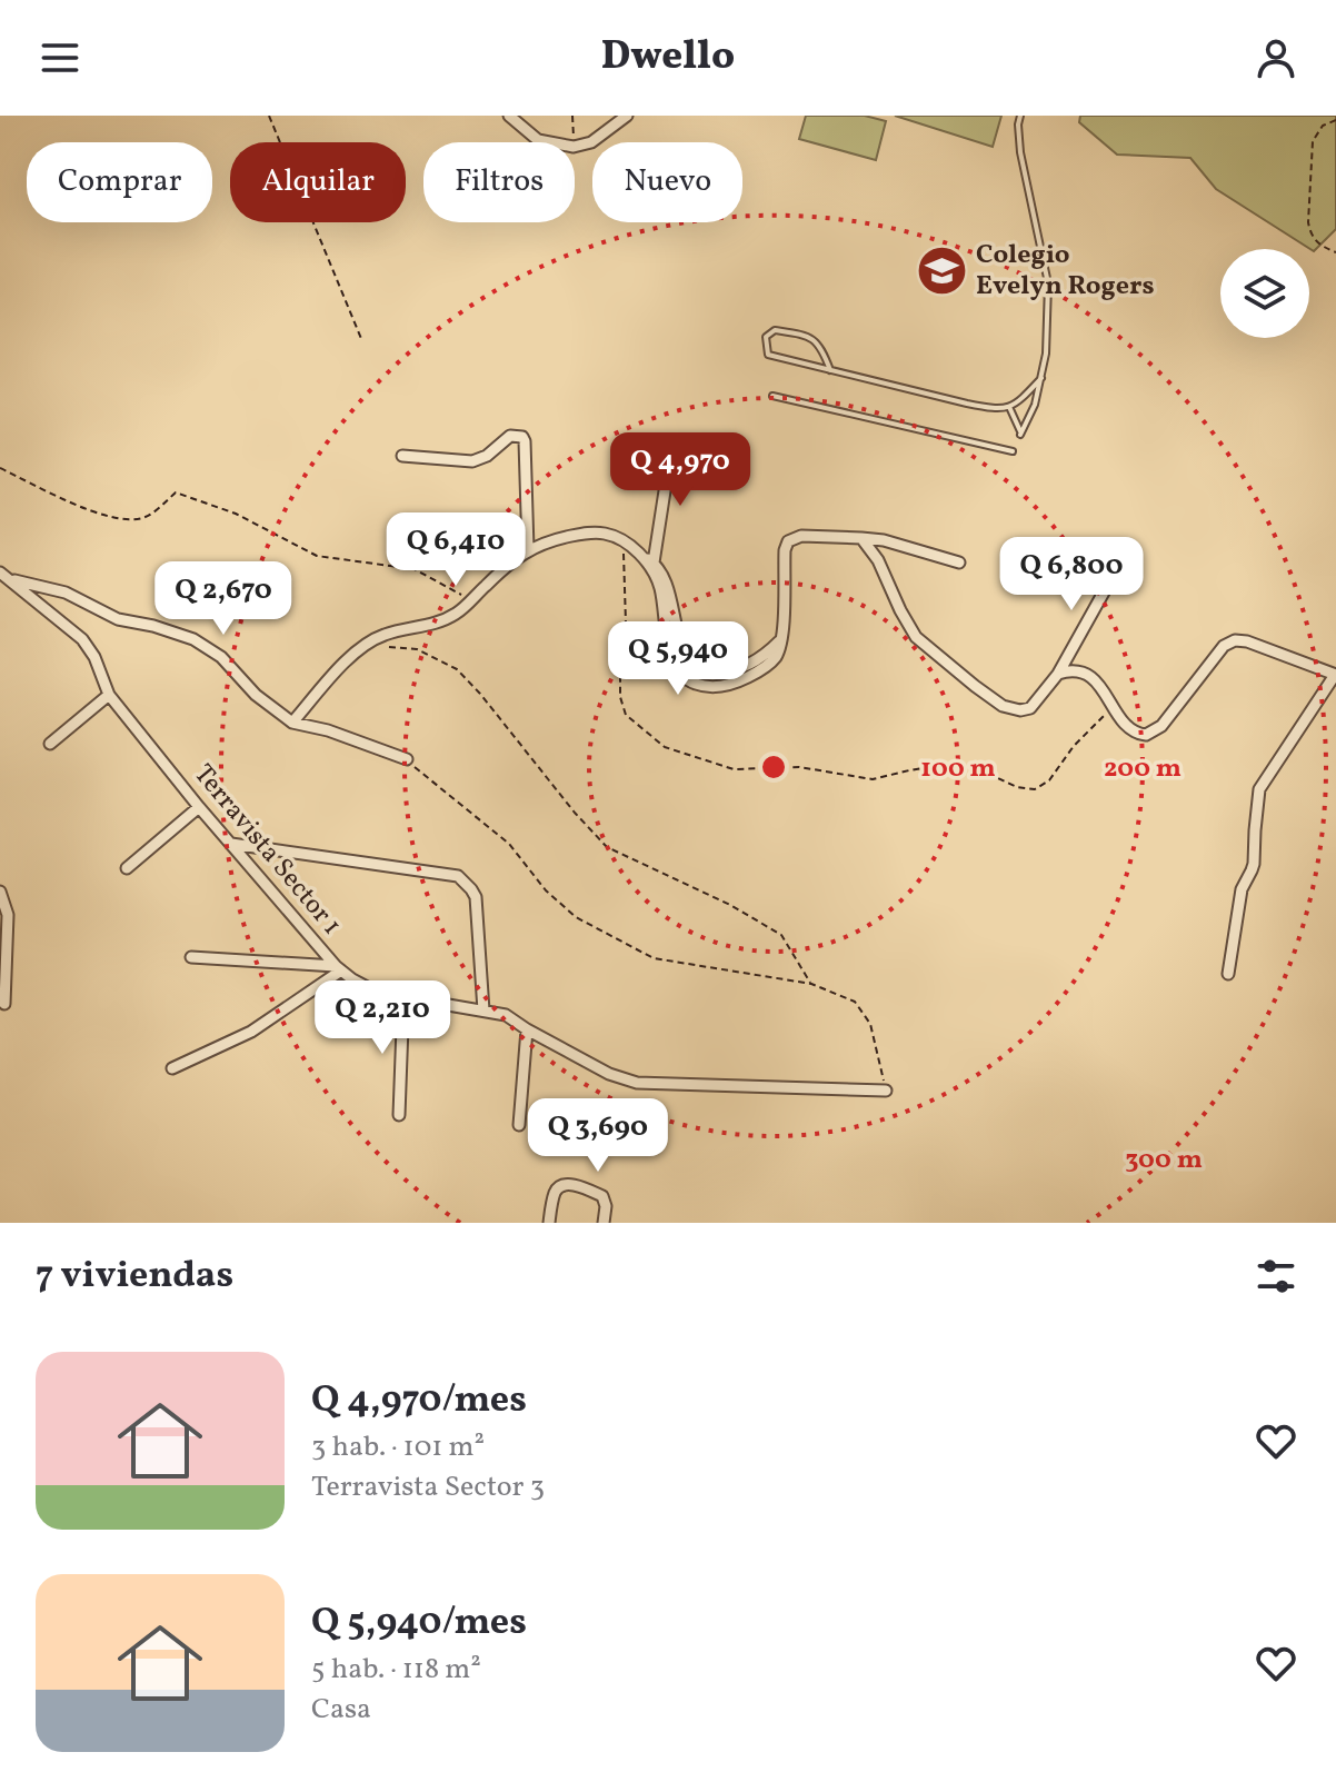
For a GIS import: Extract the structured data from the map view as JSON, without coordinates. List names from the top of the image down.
{
  "streets": {
    "street": ["Terravista Sector 1"]
  },
  "places": {
    "school or university": ["Colegio Evelyn Rogers"]
  },
  "page": {
    "header": "Dwello",
    "chip": [
      "Comprar",
      "Alquilar",
      "Filtros",
      "Nuevo"
    ],
    "price": [
      "Q 4,970",
      "Q 6,410",
      "Q 6,800",
      "Q 2,670",
      "Q 5,940",
      "Q 2,210",
      "Q 3,690"
    ],
    "heading": "7 viviendas",
    "list": [
      {
        "name": "Q 4,970/mes",
        "note": "3 hab. · 101 m² · Terravista Sector 3"
      },
      {
        "name": "Q 5,940/mes",
        "note": "5 hab. · 118 m² · Casa"
      }
    ]
  },
  "rings": ["100 m", "200 m", "300 m"]
}
